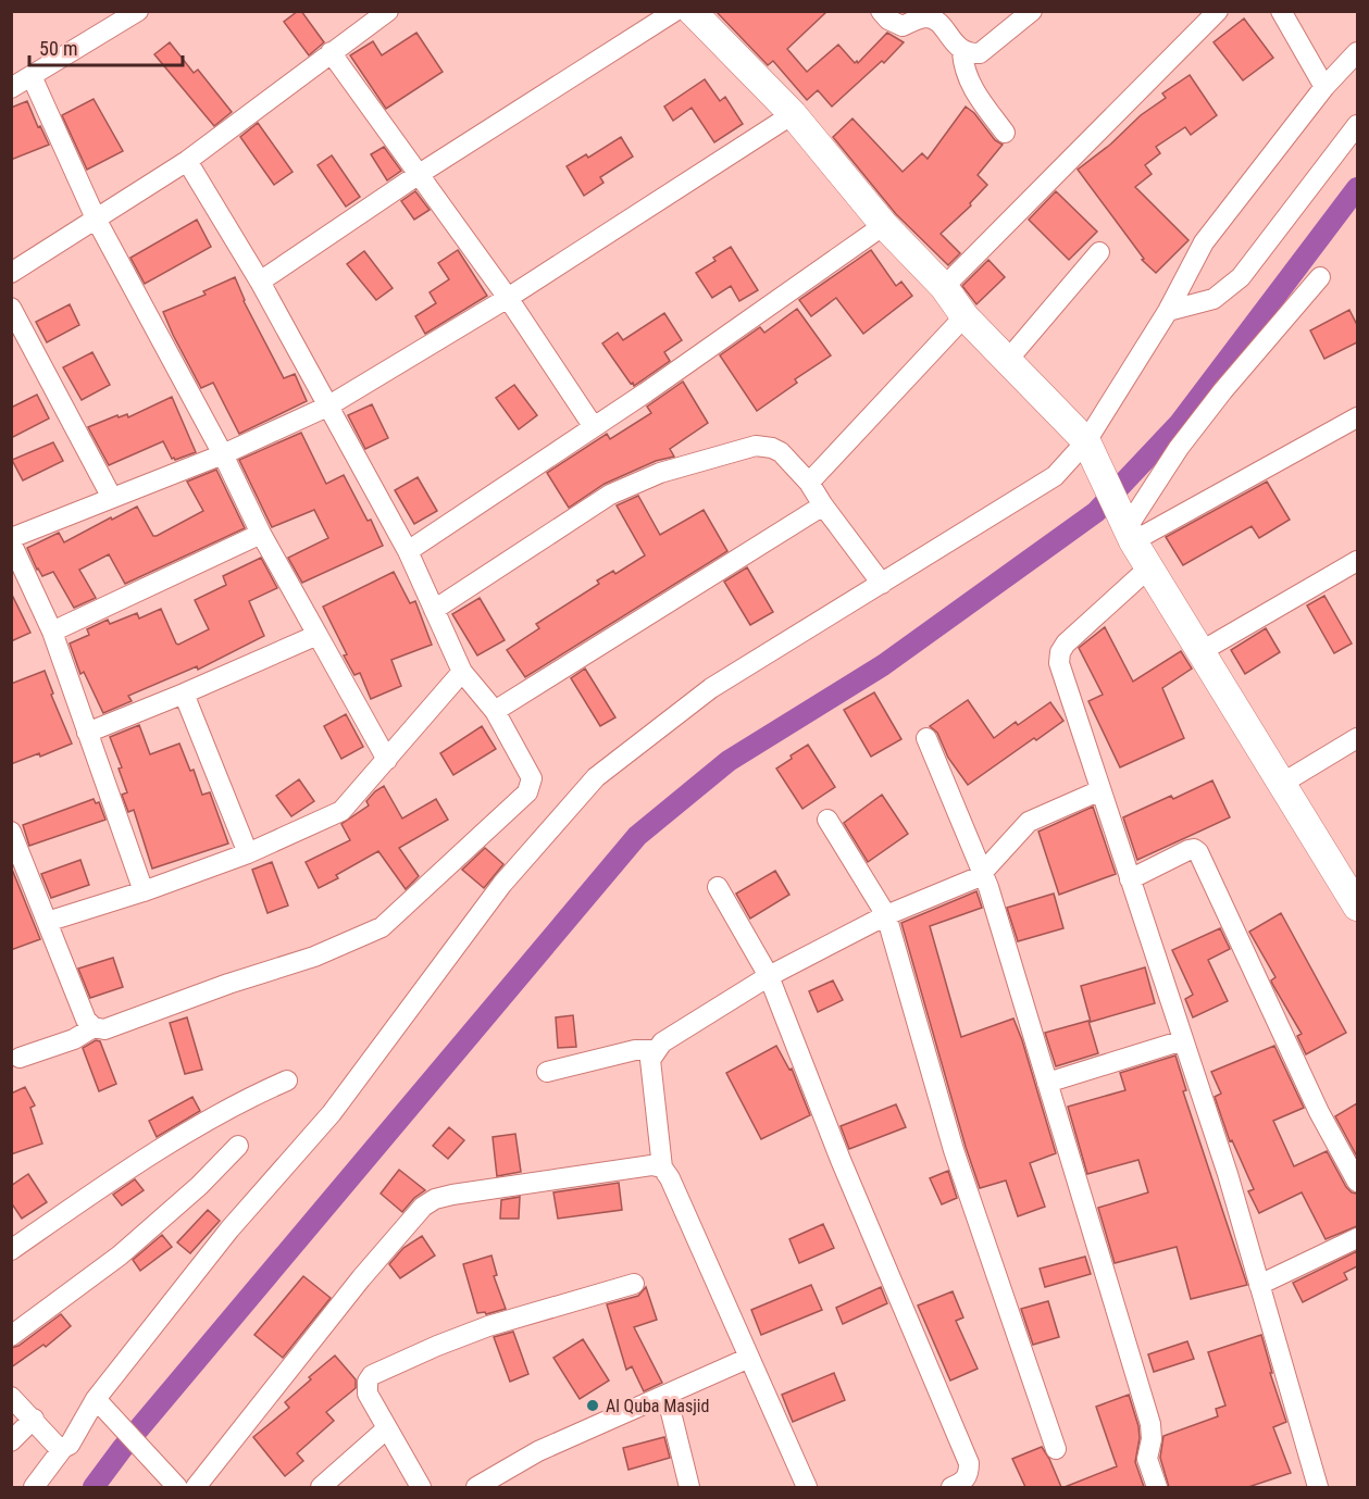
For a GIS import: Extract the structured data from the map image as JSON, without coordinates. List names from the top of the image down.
{
  "places": ["Al Quba Masjid"],
  "scale_bar": "50 m"
}
